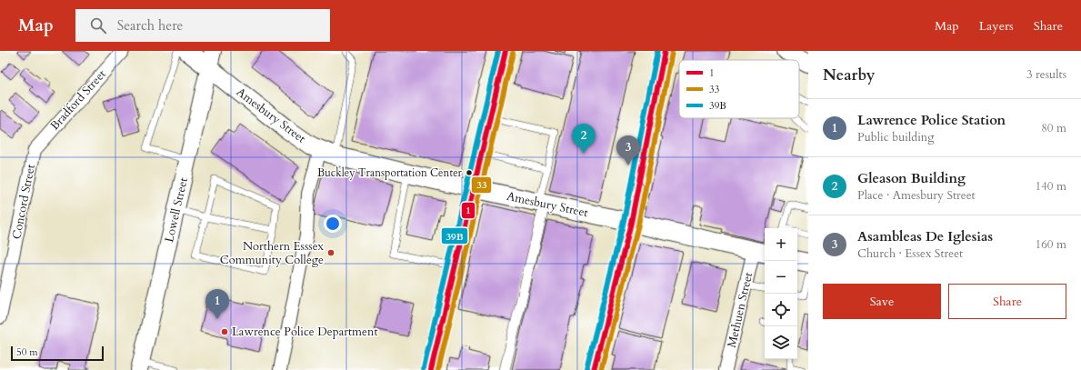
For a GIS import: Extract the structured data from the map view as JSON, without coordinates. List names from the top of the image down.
{
  "streets": {
    "main road": ["Amesbury Street"],
    "street": [
      "Bradford Street",
      "Concord Street",
      "Lowell Street",
      "Methuen Street"
    ]
  },
  "crossings": [
    ["Bradford Street", "Concord Street"],
    ["Amesbury Street", "Lowell Street"],
    ["Amesbury Street", "Methuen Street"]
  ],
  "places": ["Buckley Transportation Center", "Northern Esssex Community College", "Lawrence Police Department"],
  "lines": ["transit line 1", "transit line 39B", "transit line 33"],
  "legend": ["1", "33", "39B"],
  "scale_bar": "50 m",
  "page": {
    "header": "Map",
    "search": "Search here",
    "nav": ["Map", "Layers", "Share"],
    "heading": ["Nearby", "3 results"],
    "list": [
      {
        "mark": "1",
        "name": "Lawrence Police Station",
        "note": "Public building",
        "value": "80 m"
      },
      {
        "mark": "2",
        "name": "Gleason Building",
        "note": "Place · Amesbury Street",
        "value": "140 m"
      },
      {
        "mark": "3",
        "name": "Asambleas De Iglesias",
        "note": "Church · Essex Street",
        "value": "160 m"
      }
    ],
    "pins": ["2", "3", "1"],
    "map_buttons": ["+", "−"],
    "buttons": ["Save", "Share"],
    "scale": "50 m"
  }
}
